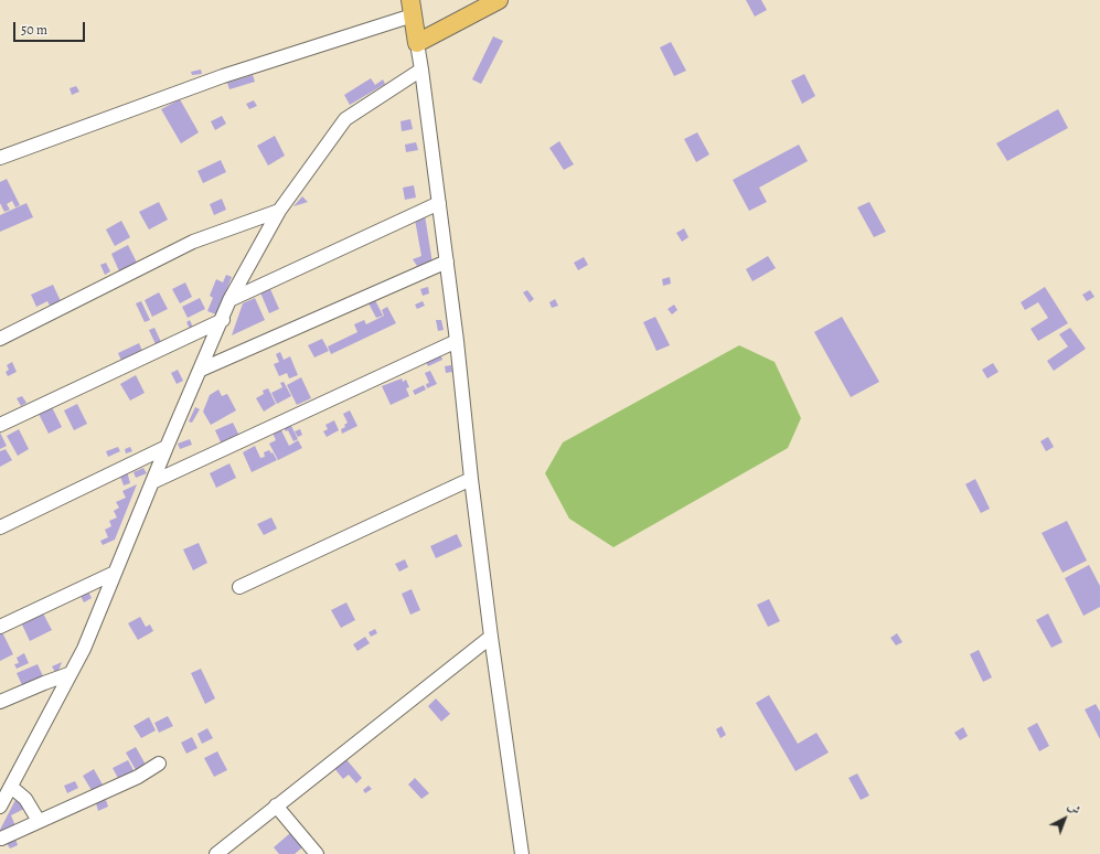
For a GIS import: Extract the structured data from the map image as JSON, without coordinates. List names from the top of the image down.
{
  "scale_bar": "50 m",
  "north": "top right"
}
